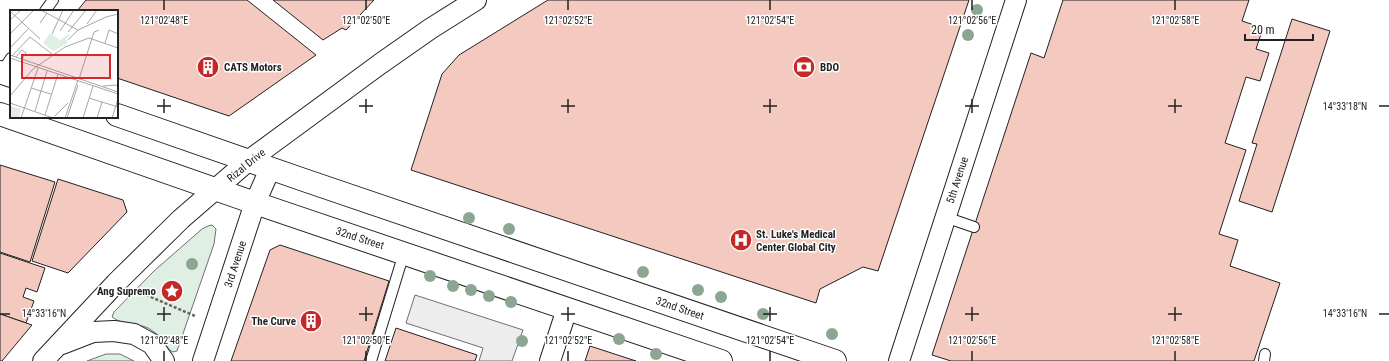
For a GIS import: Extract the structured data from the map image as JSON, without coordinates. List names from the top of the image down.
{
  "streets": {
    "main road": ["32nd Street"],
    "street": ["Rizal Drive", "5th Avenue", "3rd Avenue"]
  },
  "crossings": [
    ["Rizal Drive", "32nd Street"],
    ["32nd Street", "3rd Avenue"]
  ],
  "places": {
    "building": ["CATS Motors", "The Curve"],
    "bank": ["BDO"],
    "hospital": ["St. Luke's Medical Center Global City"],
    "place": ["Ang Supremo"]
  },
  "scale_bar": "20 m",
  "coordinates": [
    "121°02'48\"E",
    "121°02'50\"E",
    "121°02'52\"E",
    "121°02'54\"E",
    "121°02'56\"E",
    "121°02'58\"E",
    "14°33'18\"N",
    "14°33'16\"N"
  ]
}
